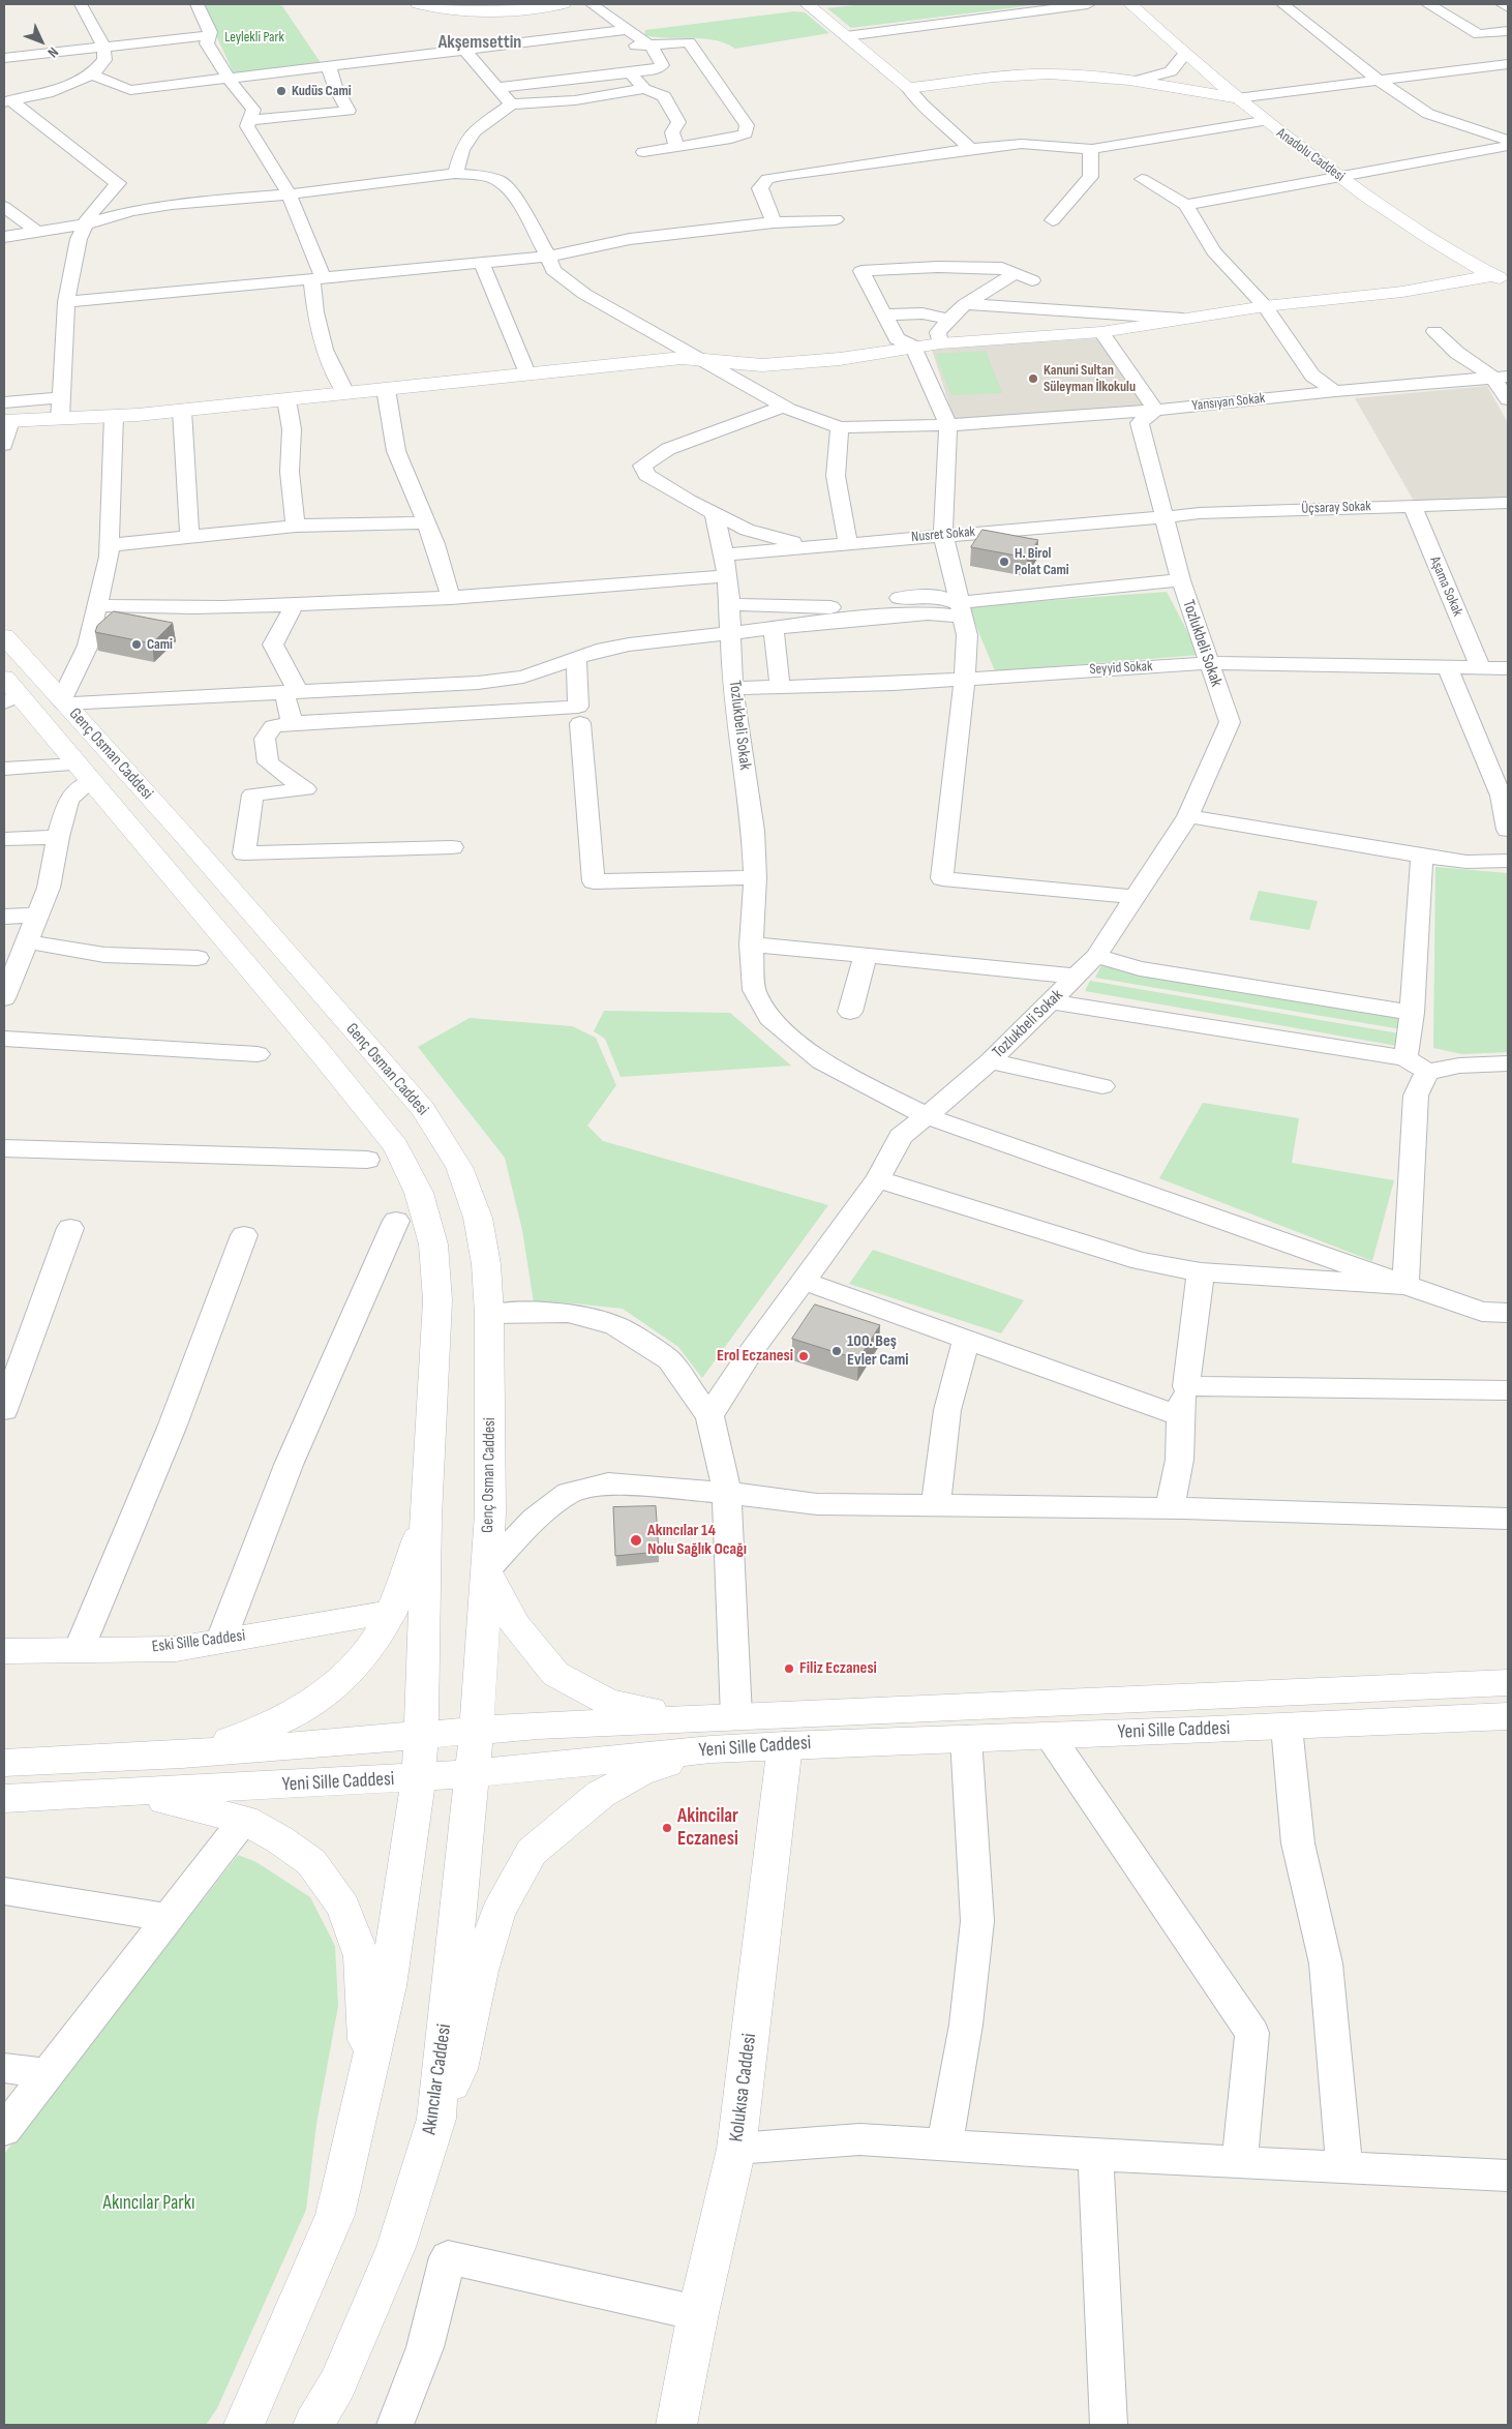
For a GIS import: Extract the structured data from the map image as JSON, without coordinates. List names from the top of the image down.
{
  "streets": {
    "main road": [
      "Anadolu Caddesi",
      "Genç Osman Caddesi",
      "Eski Sille Caddesi",
      "Yeni Sille Caddesi",
      "Akıncılar Caddesi",
      "Kolukısa Caddesi"
    ],
    "street": [
      "Yansıyan Sokak",
      "Üçsaray Sokak",
      "Nusret Sokak",
      "Aşama Sokak",
      "Tozlukbeli Sokak",
      "Seyyid Sokak"
    ]
  },
  "crossings": [
    ["Yansıyan Sokak", "Tozlukbeli Sokak"],
    ["Üçsaray Sokak", "Nusret Sokak"],
    ["Üçsaray Sokak", "Aşama Sokak"],
    ["Üçsaray Sokak", "Tozlukbeli Sokak"],
    ["Nusret Sokak", "Tozlukbeli Sokak"],
    ["Aşama Sokak", "Seyyid Sokak"],
    ["Tozlukbeli Sokak", "Seyyid Sokak"],
    ["Genç Osman Caddesi", "Yeni Sille Caddesi"],
    ["Genç Osman Caddesi", "Akıncılar Caddesi"],
    ["Yeni Sille Caddesi", "Akıncılar Caddesi"],
    ["Yeni Sille Caddesi", "Kolukısa Caddesi"]
  ],
  "districts": ["Akşemsettin"],
  "parks": ["Leylekli Park", "Akıncılar Parkı"],
  "places": [
    "Kudüs Cami",
    "Kanuni Sultan Süleyman İlkokulu",
    "H. Birol Polat Cami",
    "Cami",
    "100. Beş Evler Cami",
    "Erol Eczanesi",
    "Akıncılar 14 Nolu Sağlık Ocağı",
    "Filiz Eczanesi",
    "Akincilar Eczanesi"
  ],
  "north": "bottom right"
}
